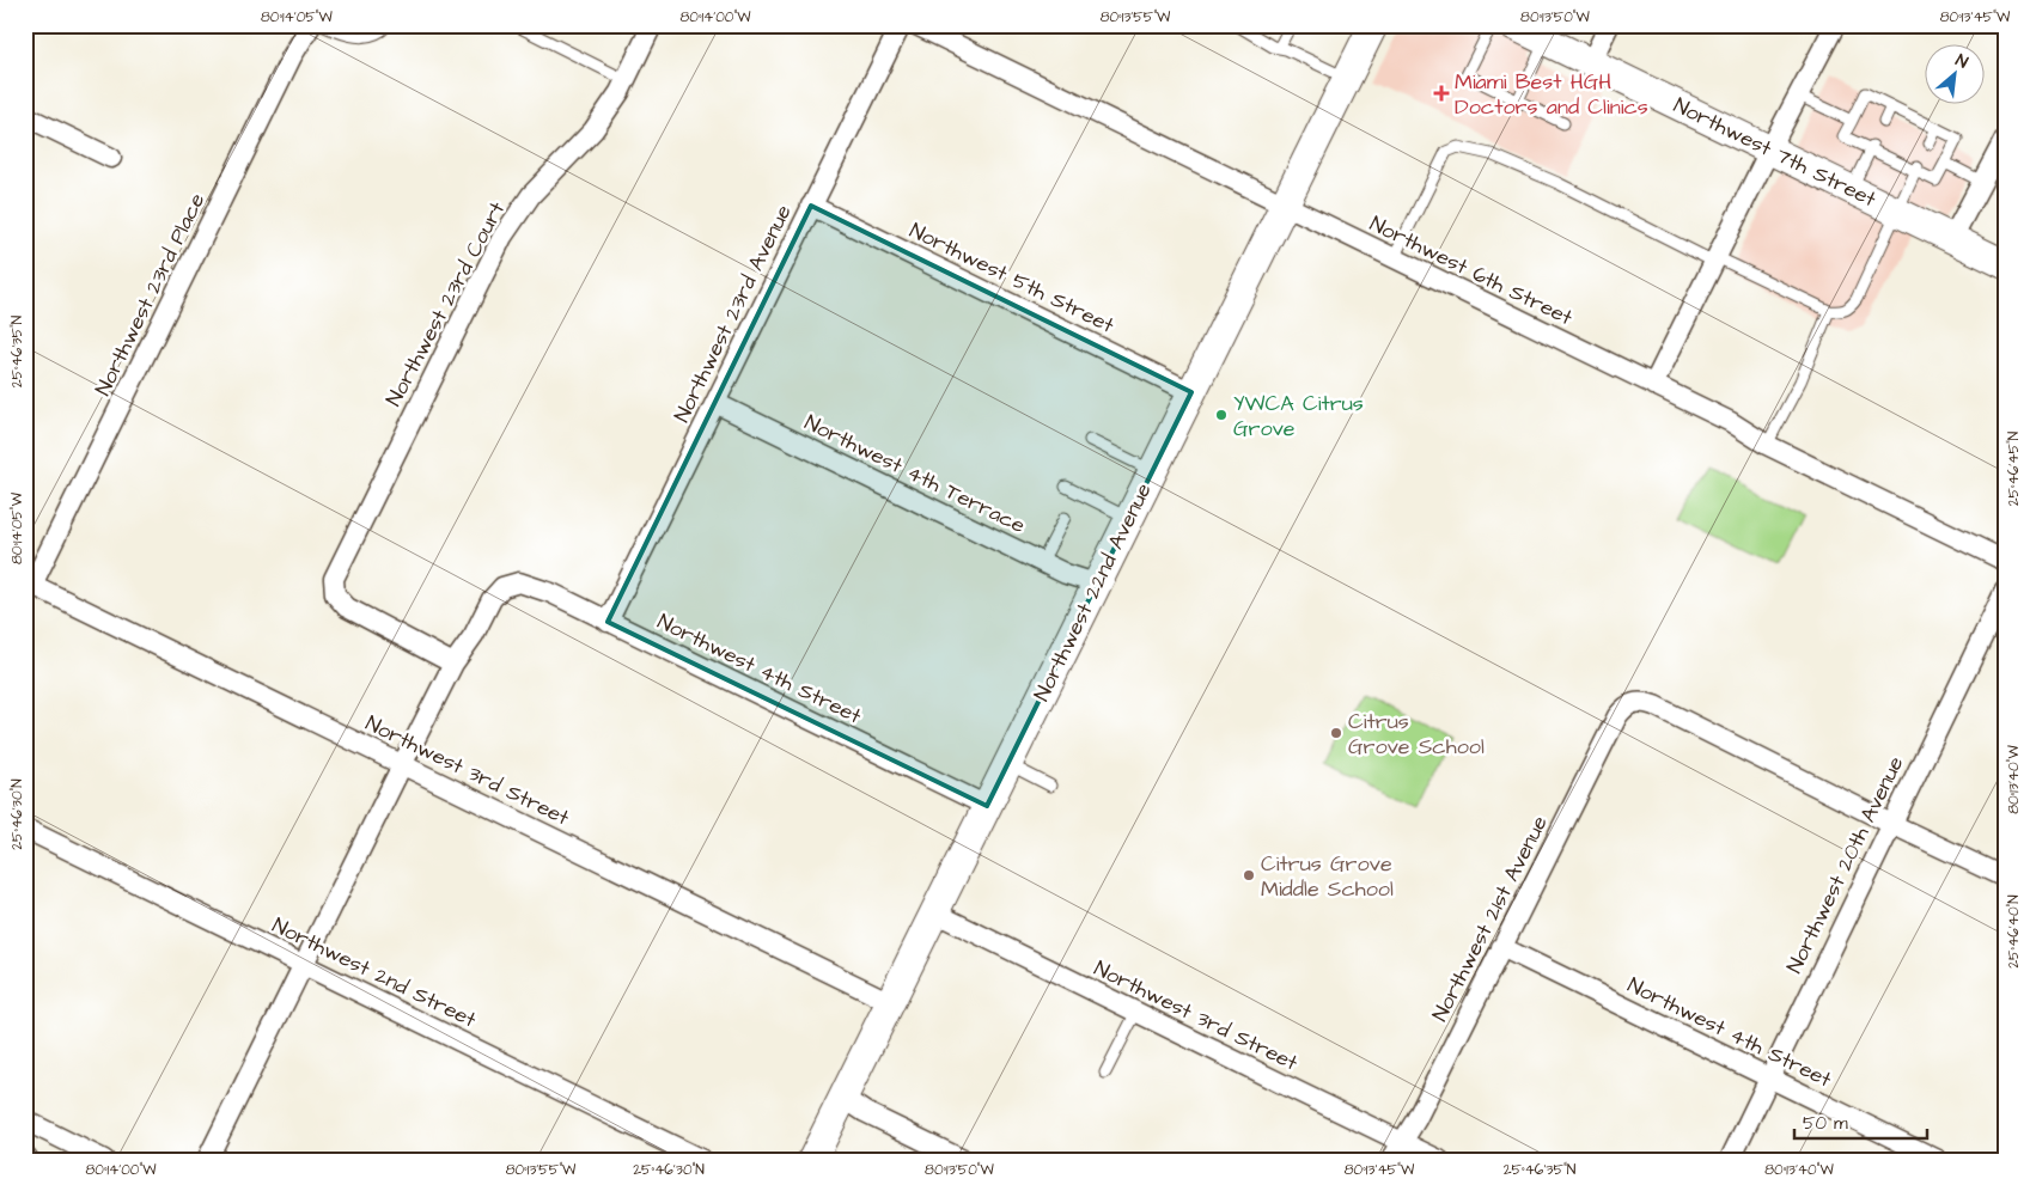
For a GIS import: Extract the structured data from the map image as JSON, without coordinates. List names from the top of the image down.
{
  "streets": {
    "main road": ["Northwest 7th Street", "Northwest 22nd Avenue"],
    "street": [
      "Northwest 6th Street",
      "Northwest 5th Street",
      "Northwest 23rd Place",
      "Northwest 23rd Court",
      "Northwest 23rd Avenue",
      "Northwest 4th Terrace",
      "Northwest 4th Street",
      "Northwest 3rd Street",
      "Northwest 20th Avenue",
      "Northwest 21st Avenue",
      "Northwest 2nd Street"
    ]
  },
  "crossings": [
    ["Northwest 6th Street", "Northwest 22nd Avenue"],
    ["Northwest 5th Street", "Northwest 23rd Avenue"],
    ["Northwest 5th Street", "Northwest 22nd Avenue"],
    ["Northwest 23rd Place", "Northwest 3rd Street"],
    ["Northwest 23rd Court", "Northwest 4th Street"],
    ["Northwest 23rd Avenue", "Northwest 4th Terrace"],
    ["Northwest 23rd Avenue", "Northwest 4th Street"],
    ["Northwest 4th Terrace", "Northwest 22nd Avenue"],
    ["Northwest 22nd Avenue", "Northwest 4th Street"],
    ["Northwest 22nd Avenue", "Northwest 3rd Street"],
    ["Northwest 4th Street", "Northwest 20th Avenue"],
    ["Northwest 4th Street", "Northwest 21st Avenue"],
    ["Northwest 3rd Street", "Northwest 21st Avenue"],
    ["Northwest 20th Avenue", "Northwest 21st Avenue"]
  ],
  "places": {
    "health": ["Miami Best HGH Doctors and Clinics"],
    "other": ["YWCA Citrus Grove", "Citrus Grove School", "Citrus Grove Middle School"]
  },
  "scale_bar": "50 m",
  "north": "top right",
  "coordinates": [
    "80°14'05\"W",
    "80°14'00\"W",
    "80°13'55\"W",
    "80°13'50\"W",
    "80°13'45\"W",
    "25°46'35\"N",
    "25°46'45\"N",
    "80°13'40\"W",
    "25°46'30\"N",
    "25°46'40\"N"
  ]
}
